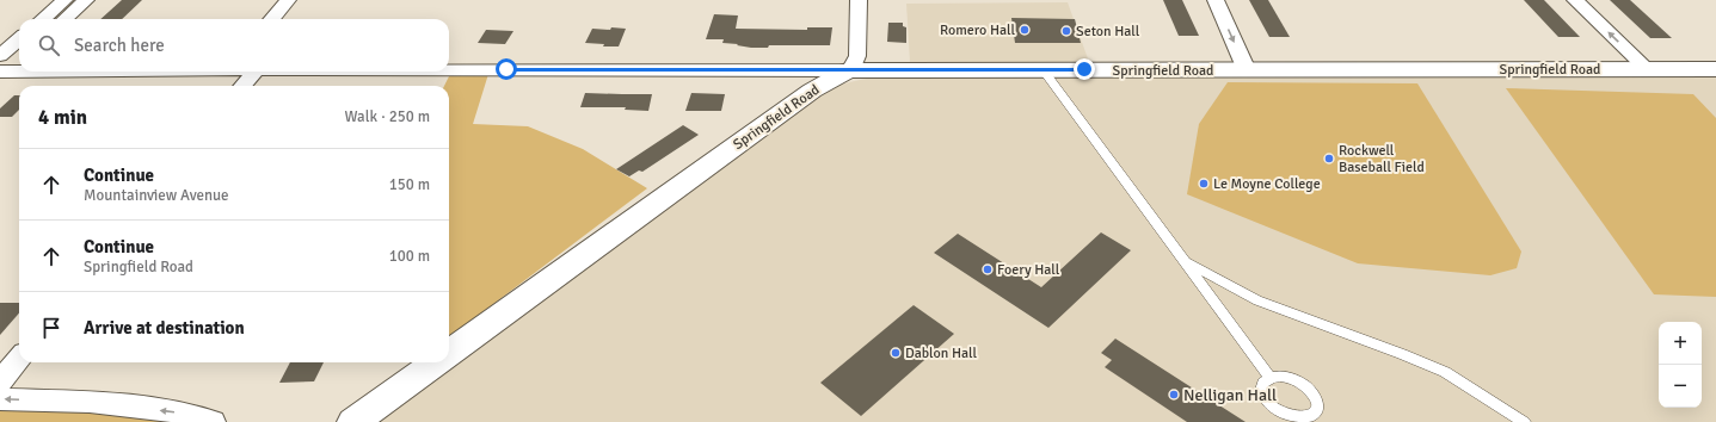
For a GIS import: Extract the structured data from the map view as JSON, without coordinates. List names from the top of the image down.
{
  "streets": {
    "street": ["Springfield Road"]
  },
  "places": [
    "Romero Hall",
    "Seton Hall",
    "Rockwell Baseball Field",
    "Le Moyne College",
    "Foery Hall",
    "Dablon Hall",
    "Nelligan Hall"
  ],
  "page": {
    "search": "Search here",
    "heading": ["4 min", "Walk · 250 m"],
    "list": [
      ["Continue", "Mountainview Avenue", "150 m"],
      ["Continue", "Springfield Road", "100 m"],
      "Arrive at destination"
    ],
    "map_buttons": ["+", "−"]
  }
}
